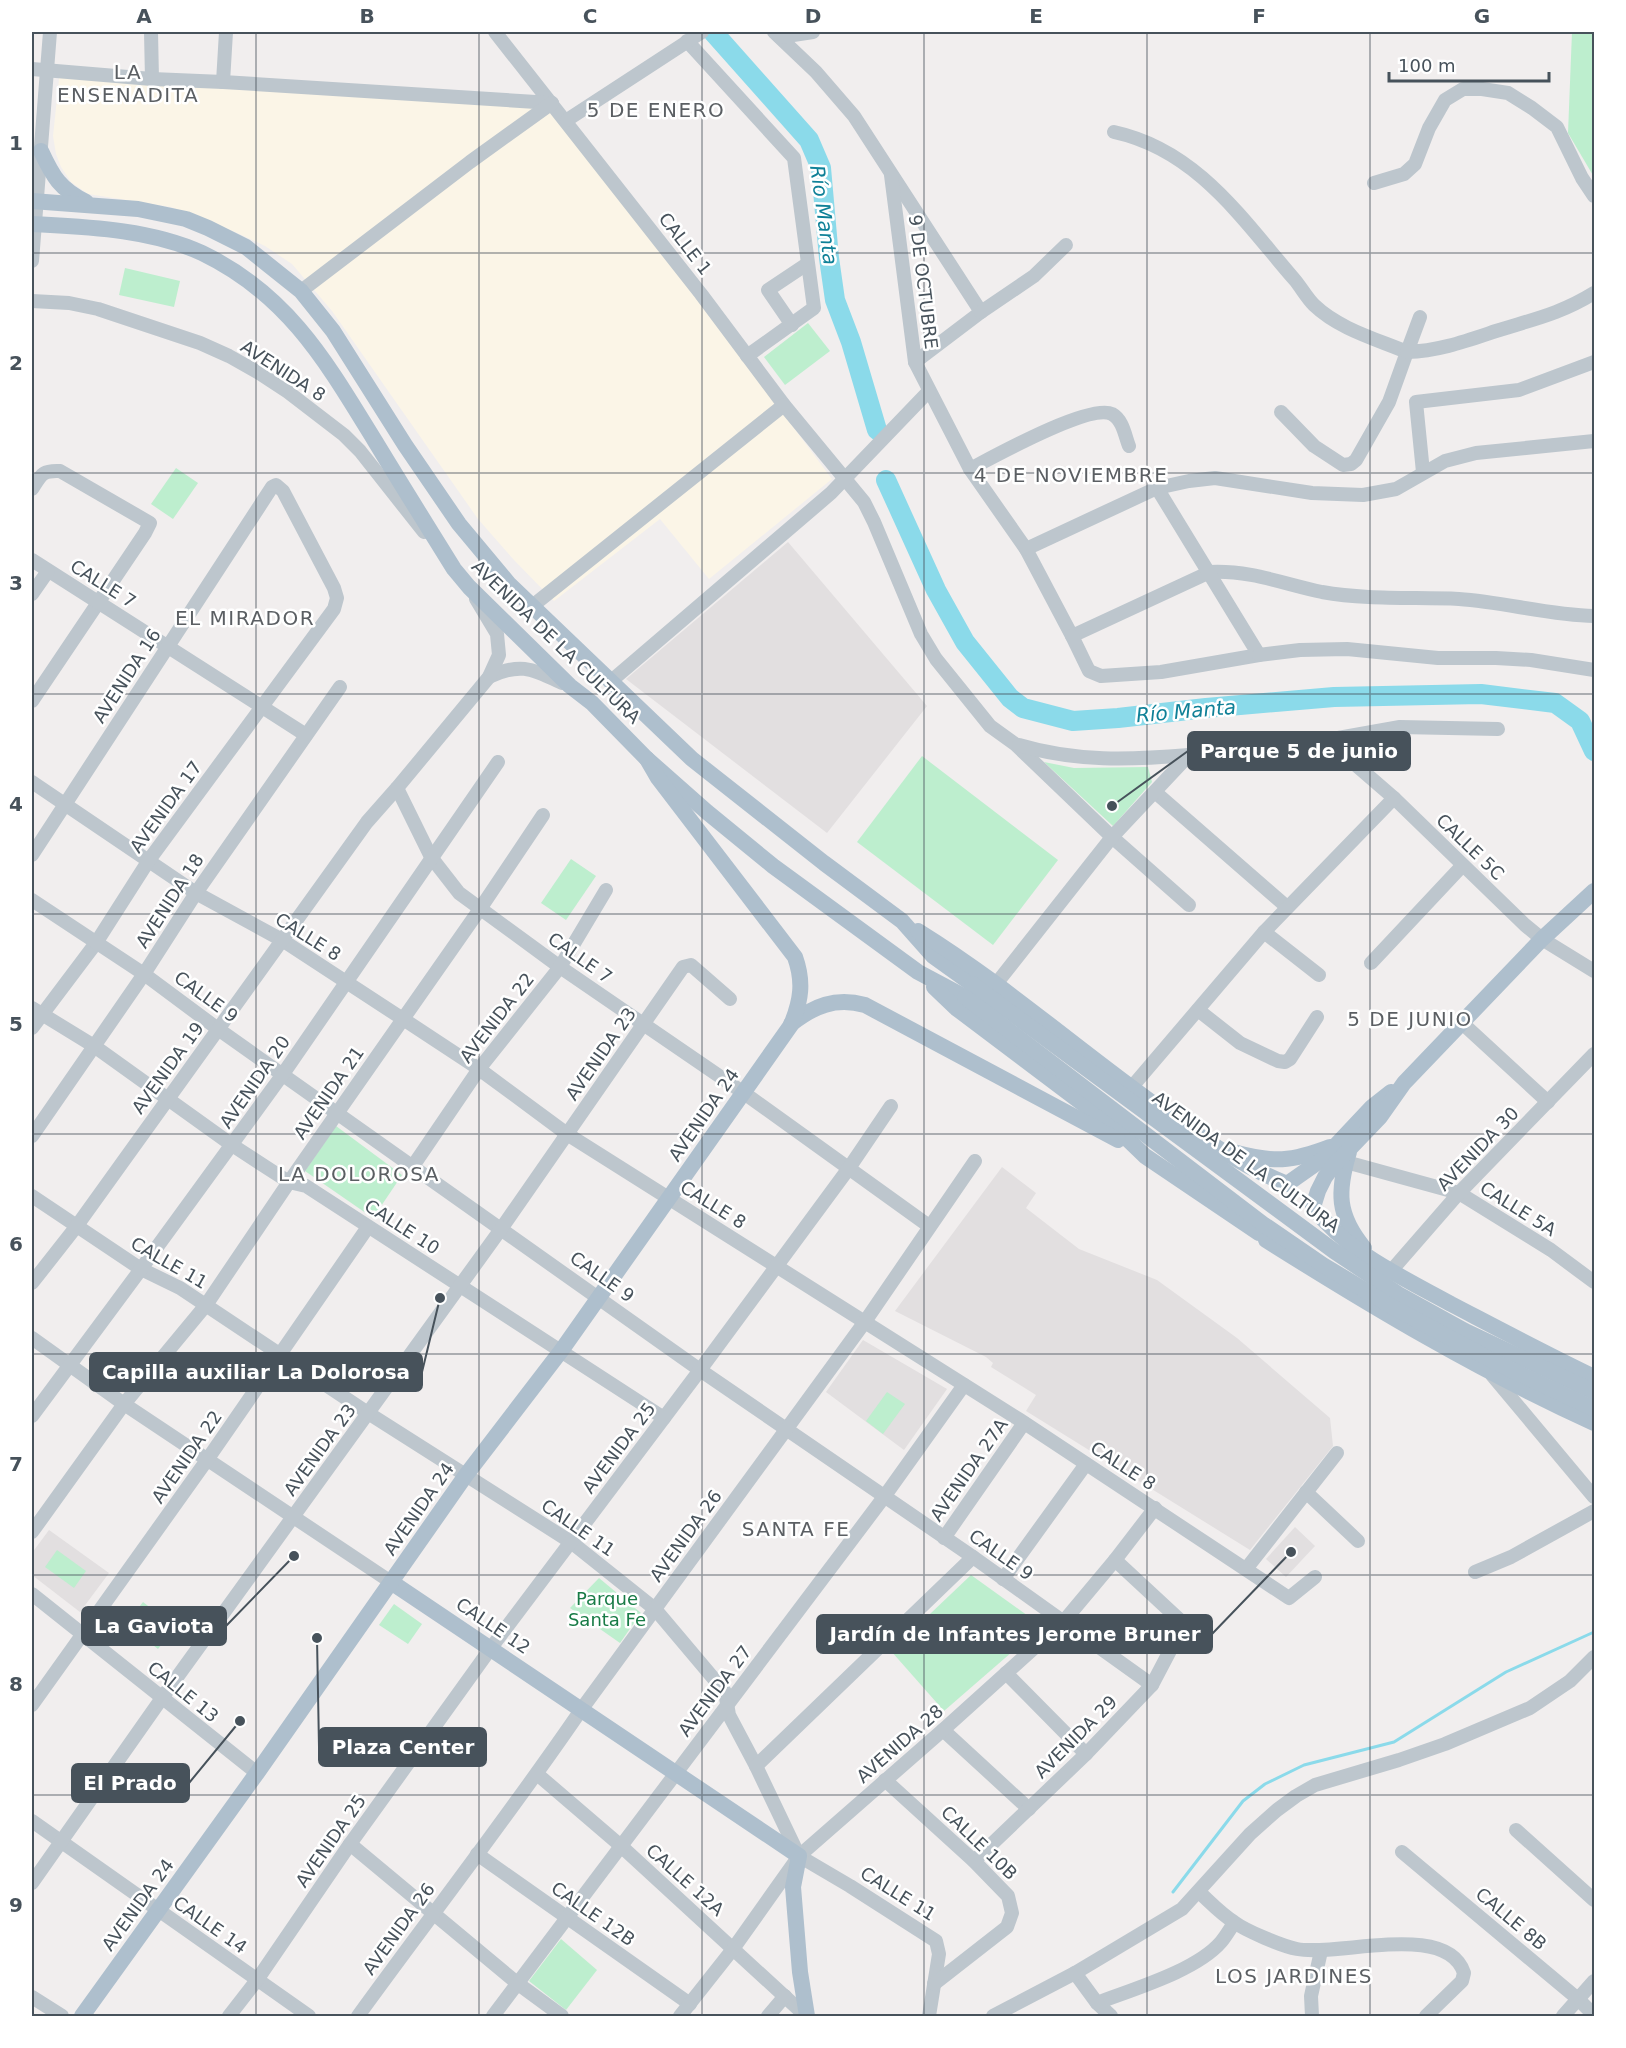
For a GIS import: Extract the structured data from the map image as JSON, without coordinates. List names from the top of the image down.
{
  "streets": {
    "main road": ["AVENIDA DE LA CULTURA", "AVENIDA 24", "CALLE 12"],
    "street": [
      "CALLE 1",
      "9 DE OCTUBRE",
      "AVENIDA 8",
      "CALLE 7",
      "AVENIDA 16",
      "AVENIDA 17",
      "CALLE 5C",
      "AVENIDA 18",
      "CALLE 8",
      "CALLE 9",
      "AVENIDA 22",
      "AVENIDA 23",
      "AVENIDA 19",
      "AVENIDA 20",
      "AVENIDA 21",
      "AVENIDA 30",
      "CALLE 5A",
      "CALLE 10",
      "CALLE 11",
      "AVENIDA 25",
      "AVENIDA 27A",
      "AVENIDA 26",
      "AVENIDA 27",
      "CALLE 13",
      "AVENIDA 29",
      "AVENIDA 28",
      "CALLE 10B",
      "CALLE 12A",
      "CALLE 12B",
      "CALLE 8B",
      "CALLE 14"
    ]
  },
  "crossings": [
    ["AVENIDA 8", "AVENIDA DE LA CULTURA"],
    ["CALLE 7", "AVENIDA 16"],
    ["CALLE 7", "AVENIDA 17"],
    ["CALLE 7", "AVENIDA 18"],
    ["CALLE 7", "AVENIDA 22"],
    ["CALLE 7", "AVENIDA 23"],
    ["CALLE 7", "AVENIDA 19"],
    ["CALLE 7", "AVENIDA 20"],
    ["CALLE 7", "AVENIDA 21"],
    ["CALLE 7", "AVENIDA 24"],
    ["CALLE 7", "AVENIDA 25"],
    ["CALLE 7", "AVENIDA 26"],
    ["AVENIDA DE LA CULTURA", "AVENIDA 19"],
    ["AVENIDA DE LA CULTURA", "AVENIDA 24"],
    ["AVENIDA DE LA CULTURA", "AVENIDA 30"],
    ["AVENIDA 16", "AVENIDA 17"],
    ["AVENIDA 16", "CALLE 8"],
    ["AVENIDA 17", "CALLE 8"],
    ["AVENIDA 17", "CALLE 9"],
    ["AVENIDA 17", "CALLE 10"],
    ["AVENIDA 18", "CALLE 8"],
    ["AVENIDA 18", "CALLE 9"],
    ["AVENIDA 18", "CALLE 10"],
    ["CALLE 8", "AVENIDA 22"],
    ["CALLE 8", "AVENIDA 23"],
    ["CALLE 8", "AVENIDA 19"],
    ["CALLE 8", "AVENIDA 20"],
    ["CALLE 8", "AVENIDA 21"],
    ["CALLE 8", "AVENIDA 24"],
    ["CALLE 8", "AVENIDA 25"],
    ["CALLE 8", "AVENIDA 27A"],
    ["CALLE 8", "AVENIDA 26"],
    ["CALLE 8", "AVENIDA 27"],
    ["CALLE 8", "AVENIDA 28"],
    ["CALLE 9", "AVENIDA 22"],
    ["CALLE 9", "AVENIDA 23"],
    ["CALLE 9", "AVENIDA 19"],
    ["CALLE 9", "AVENIDA 20"],
    ["CALLE 9", "AVENIDA 21"],
    ["CALLE 9", "AVENIDA 24"],
    ["CALLE 9", "AVENIDA 25"],
    ["CALLE 9", "AVENIDA 27A"],
    ["CALLE 9", "AVENIDA 26"],
    ["CALLE 9", "AVENIDA 27"],
    ["CALLE 9", "AVENIDA 29"],
    ["CALLE 9", "AVENIDA 28"],
    ["AVENIDA 22", "CALLE 10"],
    ["AVENIDA 22", "CALLE 11"],
    ["AVENIDA 22", "CALLE 12"],
    ["AVENIDA 22", "CALLE 13"],
    ["AVENIDA 23", "CALLE 10"],
    ["AVENIDA 23", "CALLE 11"],
    ["AVENIDA 23", "CALLE 12"],
    ["AVENIDA 23", "CALLE 13"],
    ["AVENIDA 23", "CALLE 14"],
    ["AVENIDA 19", "CALLE 10"],
    ["AVENIDA 19", "CALLE 11"],
    ["AVENIDA 20", "CALLE 10"],
    ["AVENIDA 20", "CALLE 11"],
    ["AVENIDA 20", "CALLE 12"],
    ["AVENIDA 21", "CALLE 10"],
    ["AVENIDA 21", "CALLE 11"],
    ["AVENIDA 21", "CALLE 12"],
    ["AVENIDA 24", "CALLE 10"],
    ["AVENIDA 24", "CALLE 11"],
    ["AVENIDA 24", "CALLE 12"],
    ["AVENIDA 24", "CALLE 13"],
    ["AVENIDA 24", "CALLE 14"],
    ["AVENIDA 30", "CALLE 5A"],
    ["CALLE 10", "AVENIDA 25"],
    ["CALLE 11", "AVENIDA 25"],
    ["CALLE 11", "AVENIDA 26"],
    ["CALLE 11", "CALLE 12"],
    ["CALLE 11", "AVENIDA 27"],
    ["CALLE 11", "AVENIDA 28"],
    ["CALLE 11", "CALLE 10B"],
    ["AVENIDA 25", "CALLE 12"],
    ["AVENIDA 25", "CALLE 14"],
    ["AVENIDA 26", "CALLE 12"],
    ["AVENIDA 26", "CALLE 12A"],
    ["AVENIDA 26", "CALLE 12B"],
    ["CALLE 12", "AVENIDA 27"],
    ["CALLE 12", "AVENIDA 28"],
    ["AVENIDA 27", "CALLE 12A"],
    ["AVENIDA 27", "CALLE 12B"],
    ["AVENIDA 29", "AVENIDA 28"],
    ["AVENIDA 29", "CALLE 10B"],
    ["AVENIDA 28", "CALLE 10B"],
    ["AVENIDA 28", "CALLE 12A"],
    ["AVENIDA 28", "CALLE 12B"]
  ],
  "districts": [
    "LA ENSENADITA",
    "5 DE ENERO",
    "4 DE NOVIEMBRE",
    "EL MIRADOR",
    "5 DE JUNIO",
    "LA DOLOROSA",
    "SANTA FE",
    "LOS JARDINES"
  ],
  "water": ["Río Manta"],
  "parks": ["Parque Santa Fe"],
  "places": [
    "Parque 5 de junio",
    "Capilla auxiliar La Dolorosa",
    "Jardín de Infantes Jerome Bruner",
    "La Gaviota",
    "Plaza Center",
    "El Prado"
  ],
  "scale_bar": "100 m",
  "grid": {
    "columns": [
      "A",
      "B",
      "C",
      "D",
      "E",
      "F",
      "G"
    ],
    "rows": [
      "1",
      "2",
      "3",
      "4",
      "5",
      "6",
      "7",
      "8",
      "9"
    ]
  }
}
